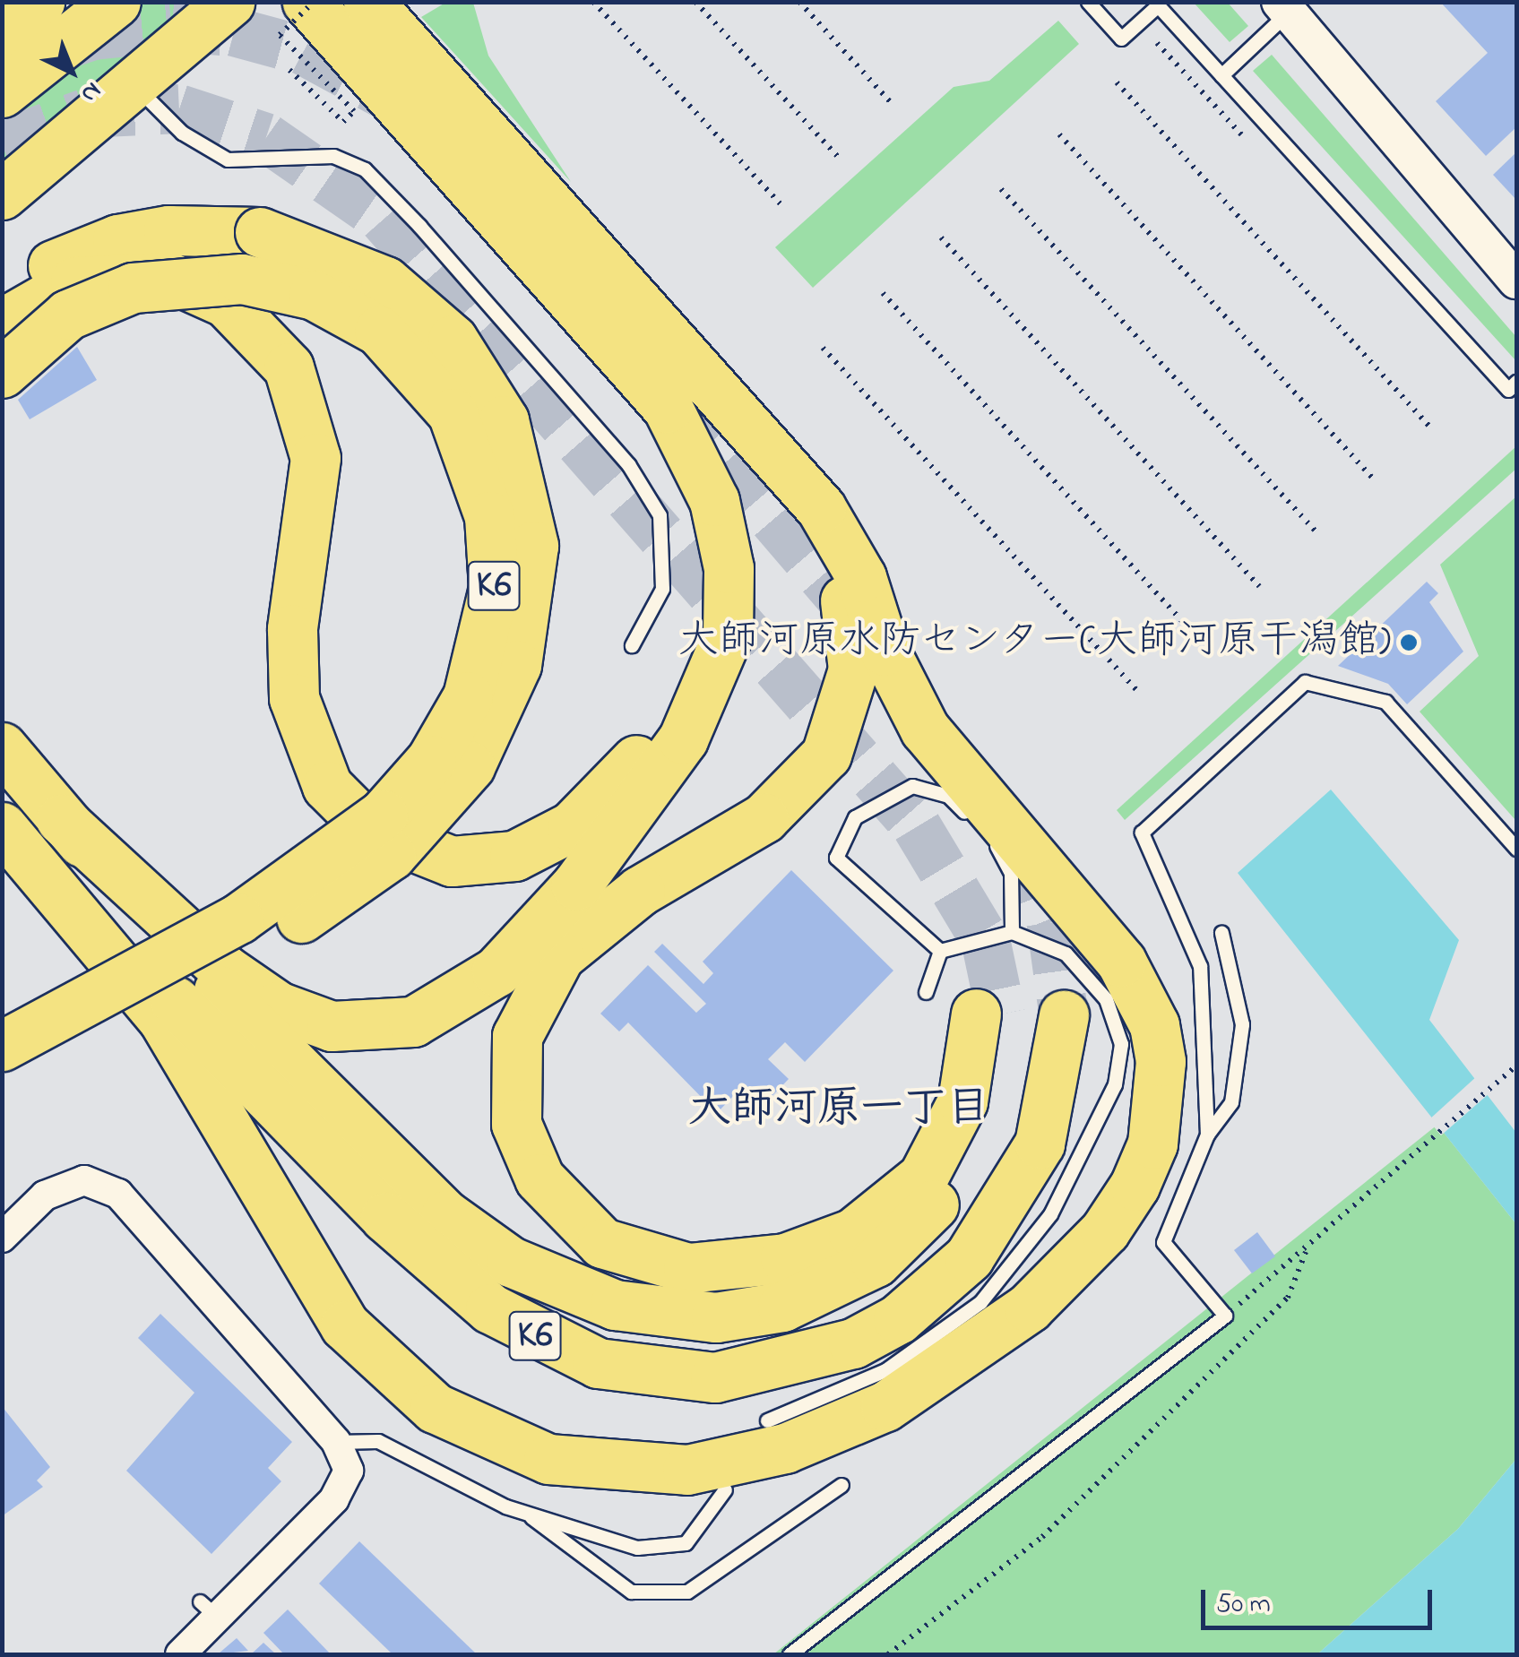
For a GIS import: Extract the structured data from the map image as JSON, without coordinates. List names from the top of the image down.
{
  "streets": {
    "highway": ["K6"]
  },
  "districts": ["大師河原一丁目"],
  "places": ["大師河原水防センター(大師河原干潟館)"],
  "scale_bar": "50 m",
  "north": "bottom right"
}
